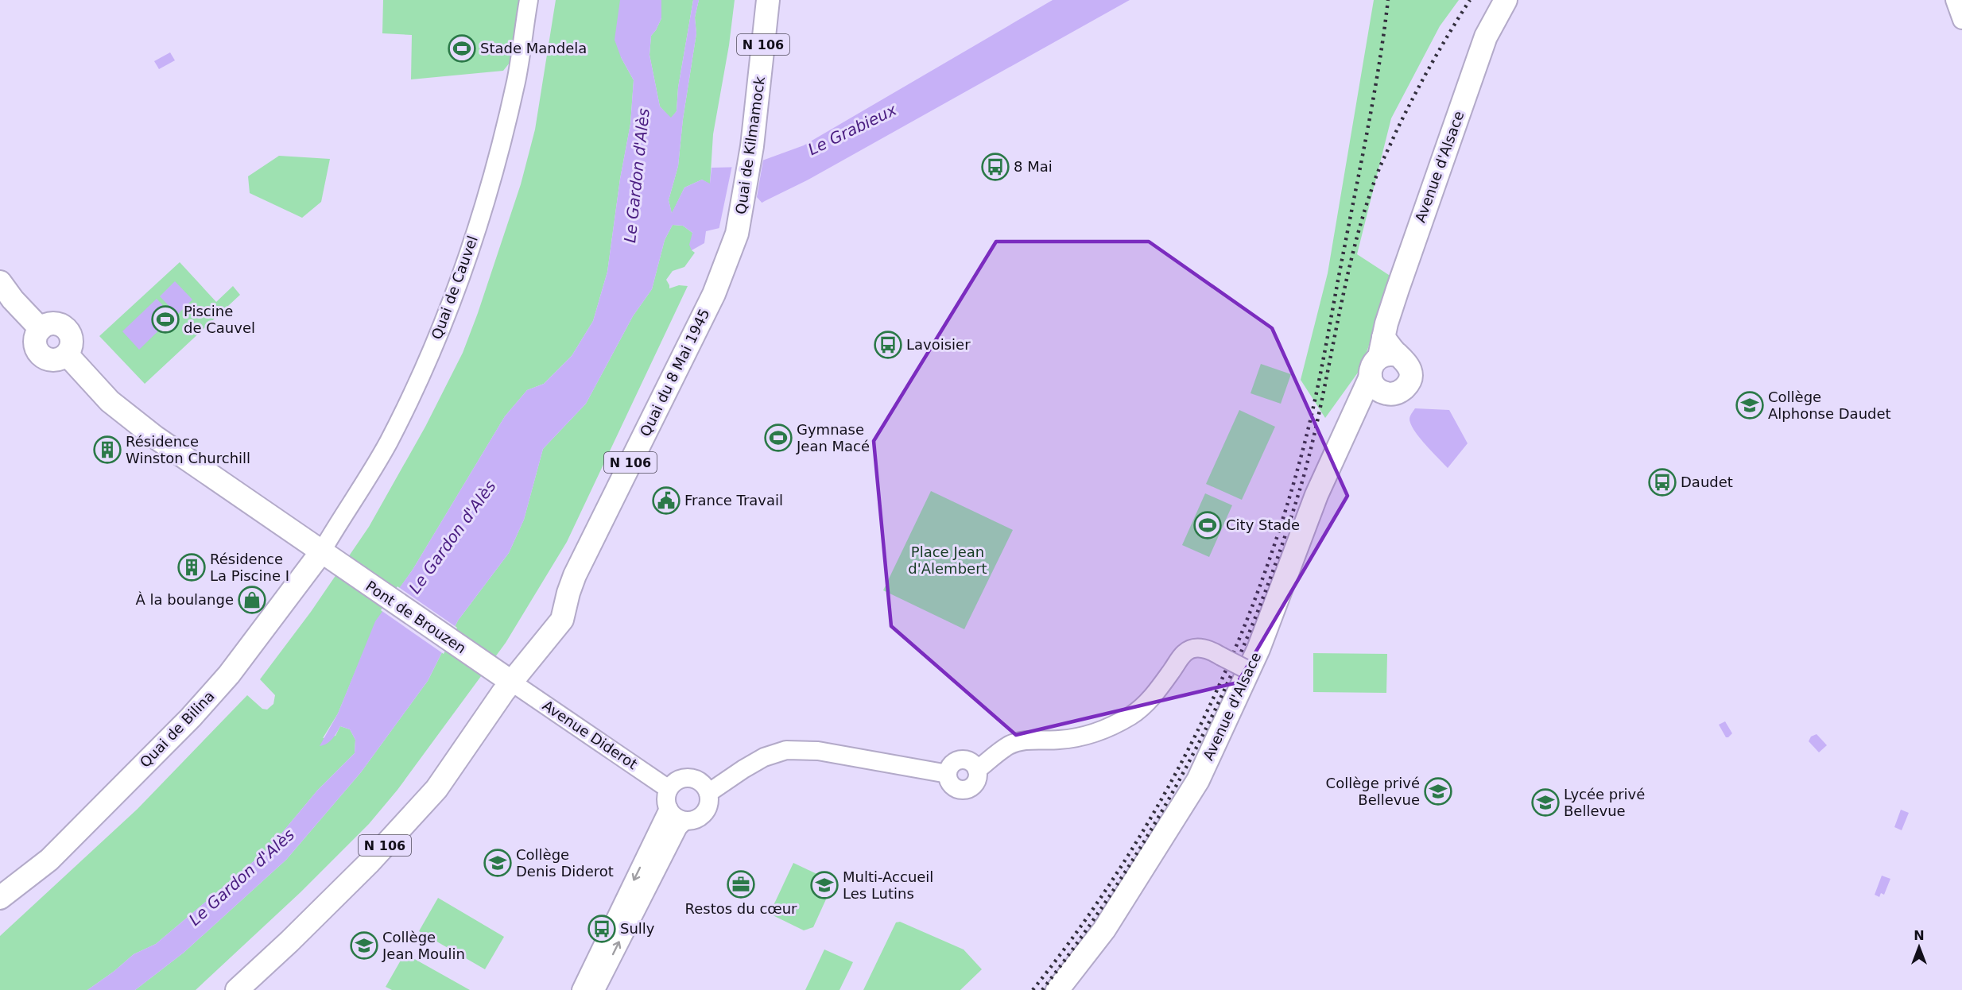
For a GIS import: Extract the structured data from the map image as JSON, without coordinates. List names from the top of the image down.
{
  "streets": {
    "main road": [
      "N 106",
      "Quai de Kilmamock",
      "Avenue d'Alsace",
      "Quai du 8 Mai 1945",
      "Pont de Brouzen",
      "Quai de Bilina"
    ],
    "street": ["Quai de Cauvel", "Avenue Diderot"]
  },
  "crossings": [
    ["N 106", "Quai du 8 Mai 1945"],
    ["N 106", "Pont de Brouzen"],
    ["N 106", "Avenue Diderot"],
    ["Quai de Kilmamock", "Quai du 8 Mai 1945"],
    ["Quai de Cauvel", "Pont de Brouzen"],
    ["Quai de Cauvel", "Quai de Bilina"],
    ["Quai du 8 Mai 1945", "Pont de Brouzen"],
    ["Quai du 8 Mai 1945", "Avenue Diderot"],
    ["Pont de Brouzen", "Quai de Bilina"],
    ["Pont de Brouzen", "Avenue Diderot"]
  ],
  "water": ["Le Grabieux", "Le Gardon d'Alès"],
  "parks": ["Place Jean d'Alembert"],
  "places": {
    "sports": [
      "Stade Mandela",
      "Piscine de Cauvel",
      "Gymnase Jean Macé",
      "City Stade"
    ],
    "bus stop": [
      "8 Mai",
      "Lavoisier",
      "Daudet",
      "Sully"
    ],
    "school or university": [
      "Collège Alphonse Daudet",
      "Collège privé Bellevue",
      "Lycée privé Bellevue",
      "Collège Denis Diderot",
      "Multi-Accueil Les Lutins",
      "Collège Jean Moulin"
    ],
    "building": ["Résidence Winston Churchill", "Résidence La Piscine I"],
    "public building": ["France Travail"],
    "shop": ["À la boulange"],
    "office": ["Restos du cœur"]
  },
  "north": "top"
}
